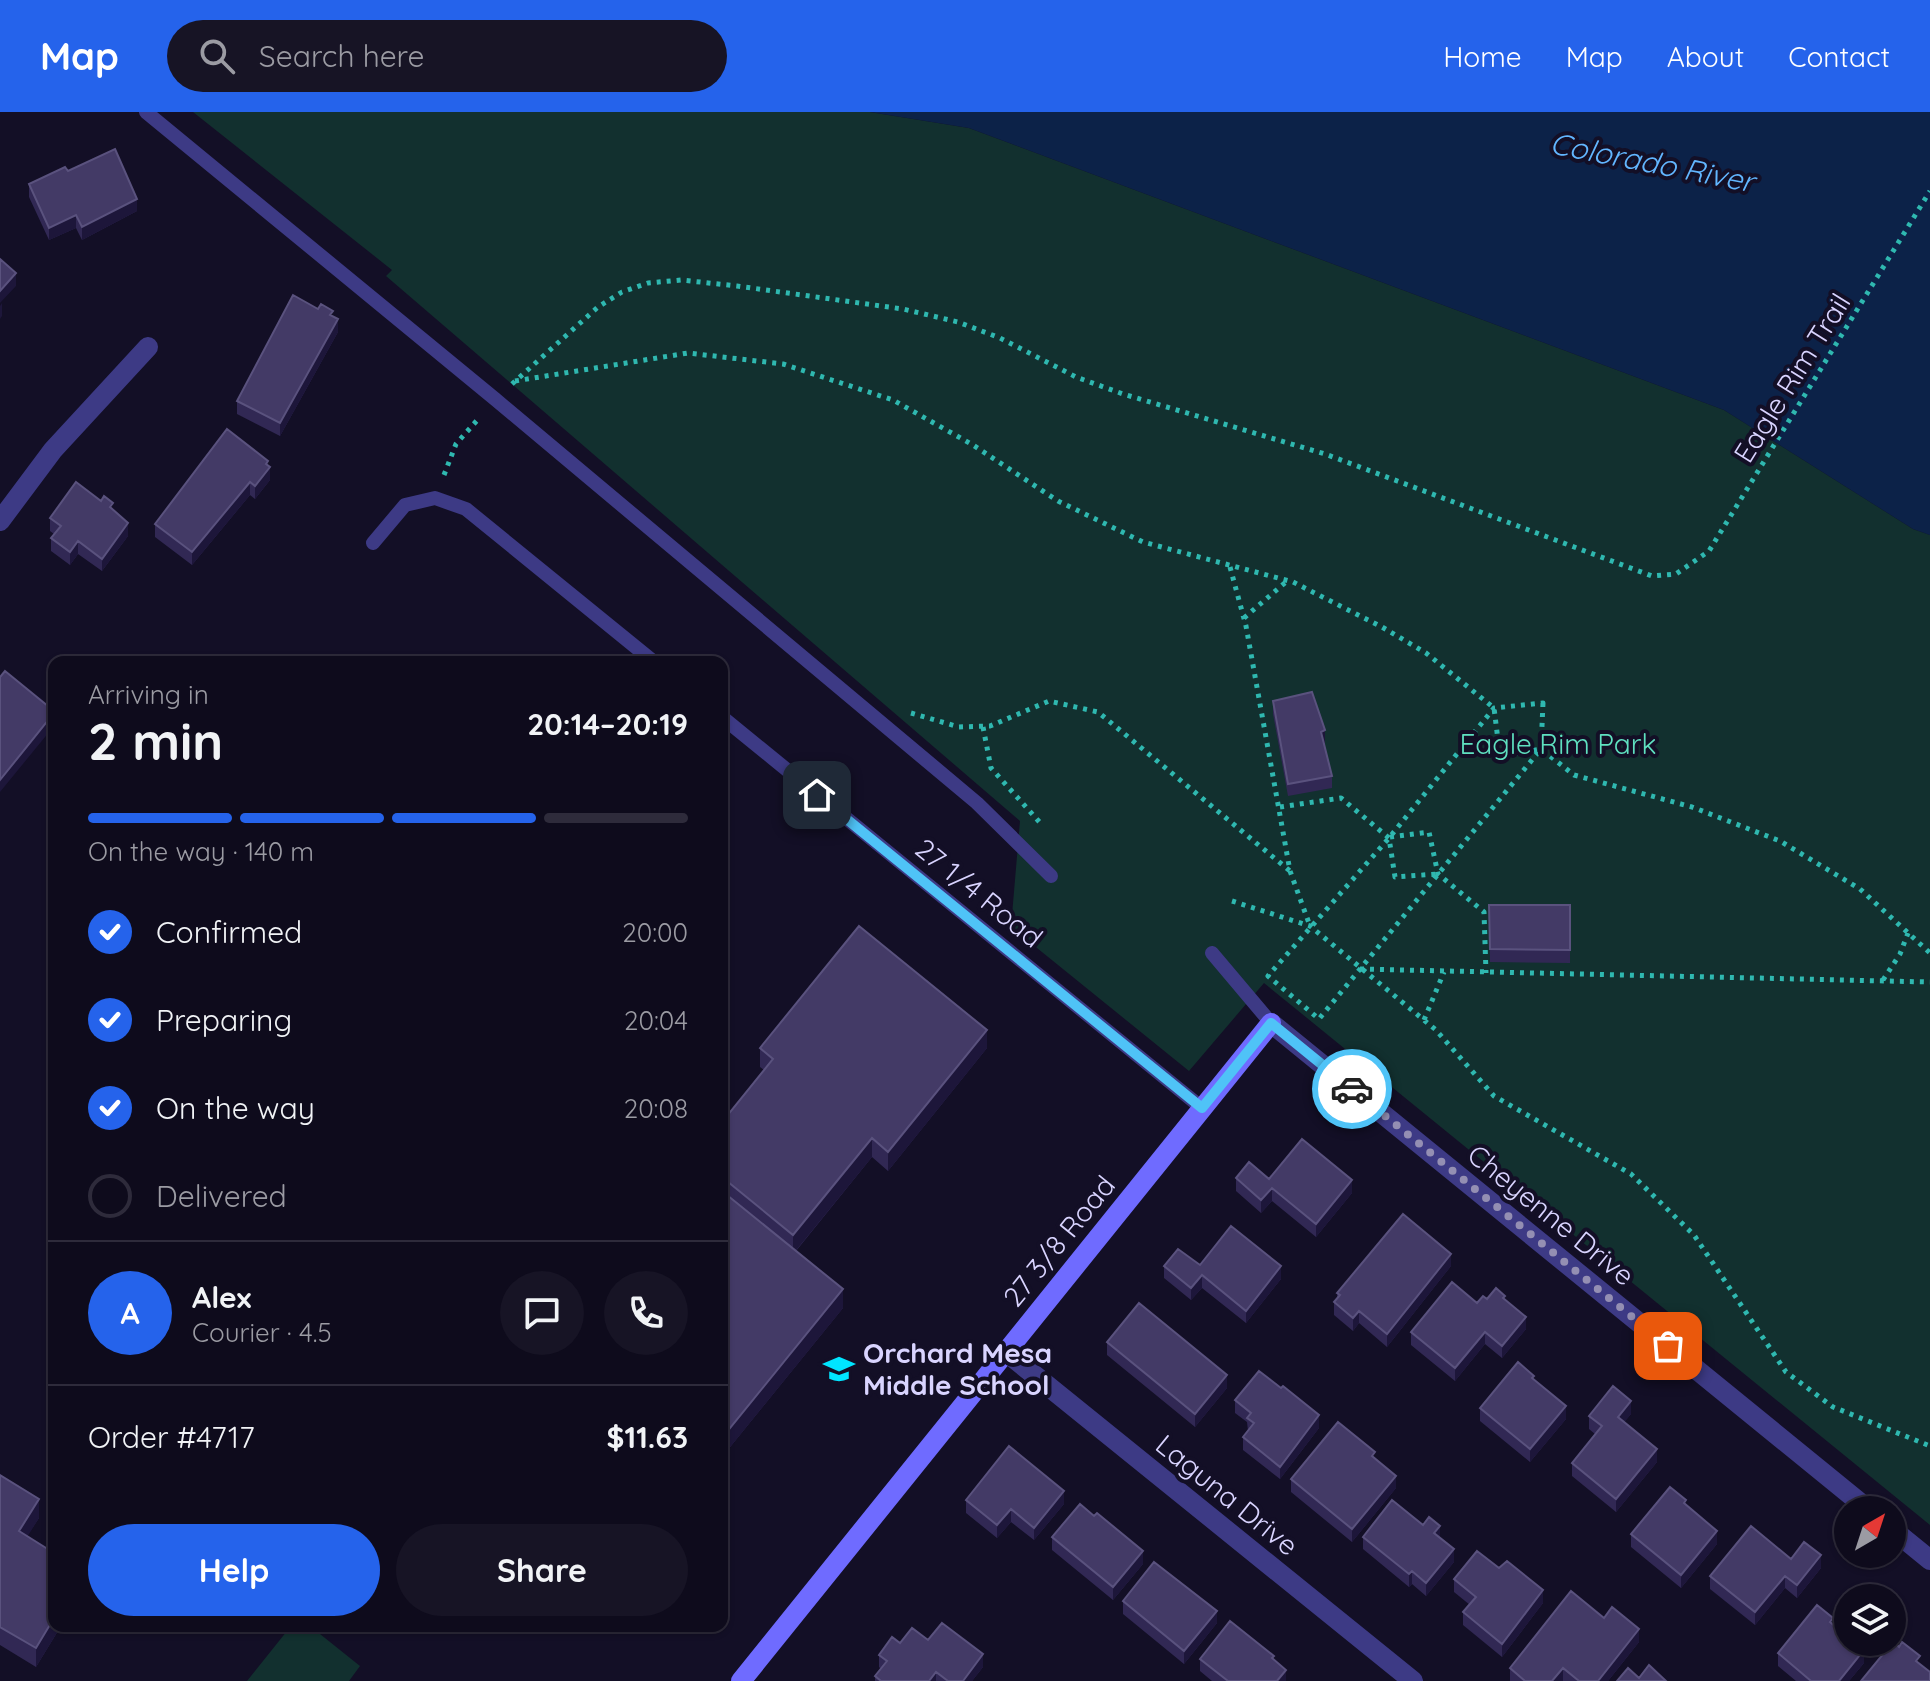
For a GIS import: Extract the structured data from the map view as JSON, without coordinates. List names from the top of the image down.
{
  "streets": {
    "street": ["Cheyenne Drive", "27 3/8 Road", "Laguna Drive"],
    "lane": ["27 1/4 Road"],
    "path": ["Eagle Rim Trail"]
  },
  "crossings": [
    ["27 1/4 Road", "27 3/8 Road"],
    ["Cheyenne Drive", "27 3/8 Road"],
    ["27 3/8 Road", "Laguna Drive"]
  ],
  "water": ["Colorado River"],
  "parks": ["Eagle Rim Park"],
  "places": {
    "school or university": ["Orchard Mesa Middle School"]
  },
  "north": "top right",
  "page": {
    "header": "Map",
    "search": "Search here",
    "nav": [
      "Home",
      "Map",
      "About",
      "Contact"
    ],
    "heading": ["2 min", "Arriving in", "20:14–20:19"],
    "panel": [
      "Alex",
      "Courier · 4.5",
      "Order #4717",
      "$11.63"
    ],
    "bar": "On the way · 140 m",
    "list": [
      ["Confirmed", "20:00"],
      ["Preparing", "20:04"],
      ["On the way", "20:08"],
      "Delivered"
    ],
    "round": "A",
    "buttons": ["Help", "Share"]
  }
}
